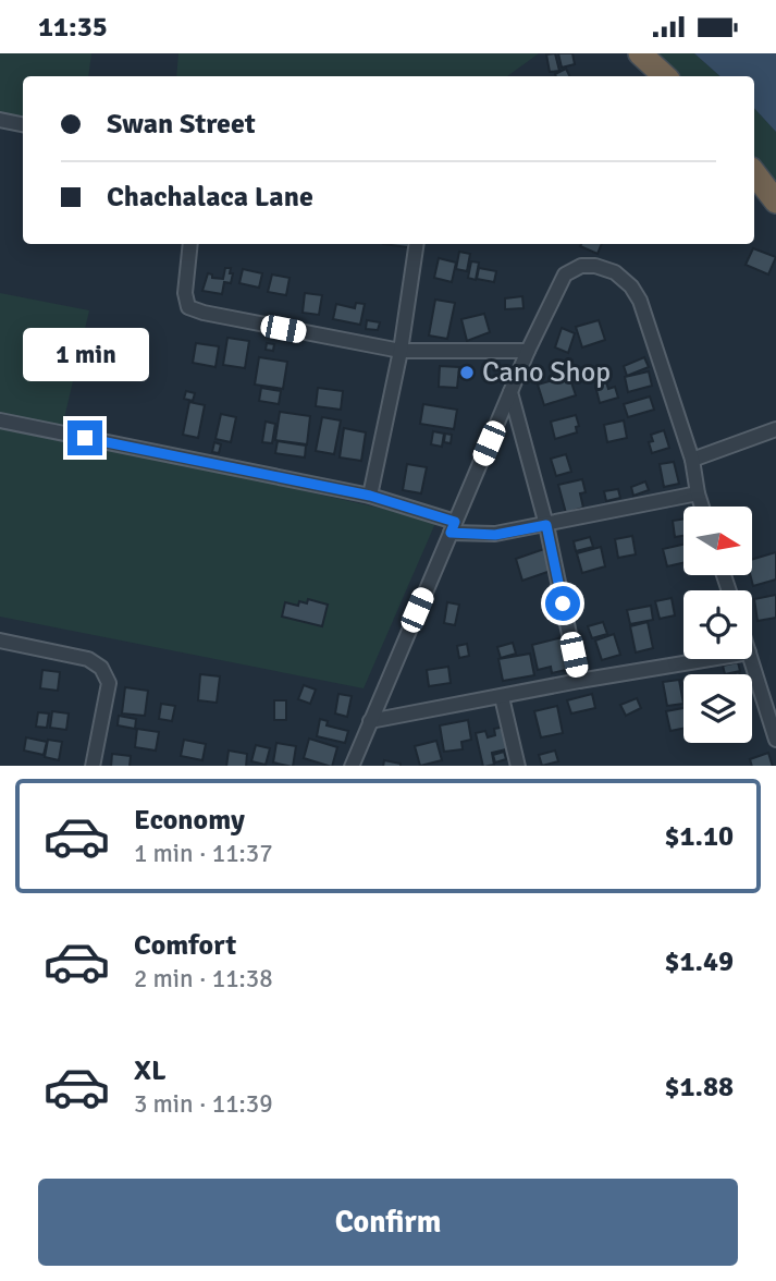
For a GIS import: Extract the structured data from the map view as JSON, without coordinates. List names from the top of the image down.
{
  "places": ["Cano Shop"],
  "north": "right",
  "page": {
    "status": "11:35",
    "banner": ["Swan Street", "Chachalaca Lane"],
    "bubble": "1 min",
    "list": [
      {
        "name": "Economy",
        "note": "1 min · 11:37",
        "value": "$1.10"
      },
      {
        "name": "Comfort",
        "note": "2 min · 11:38",
        "value": "$1.49"
      },
      {
        "name": "XL",
        "note": "3 min · 11:39",
        "value": "$1.88"
      }
    ],
    "buttons": "Confirm"
  }
}
